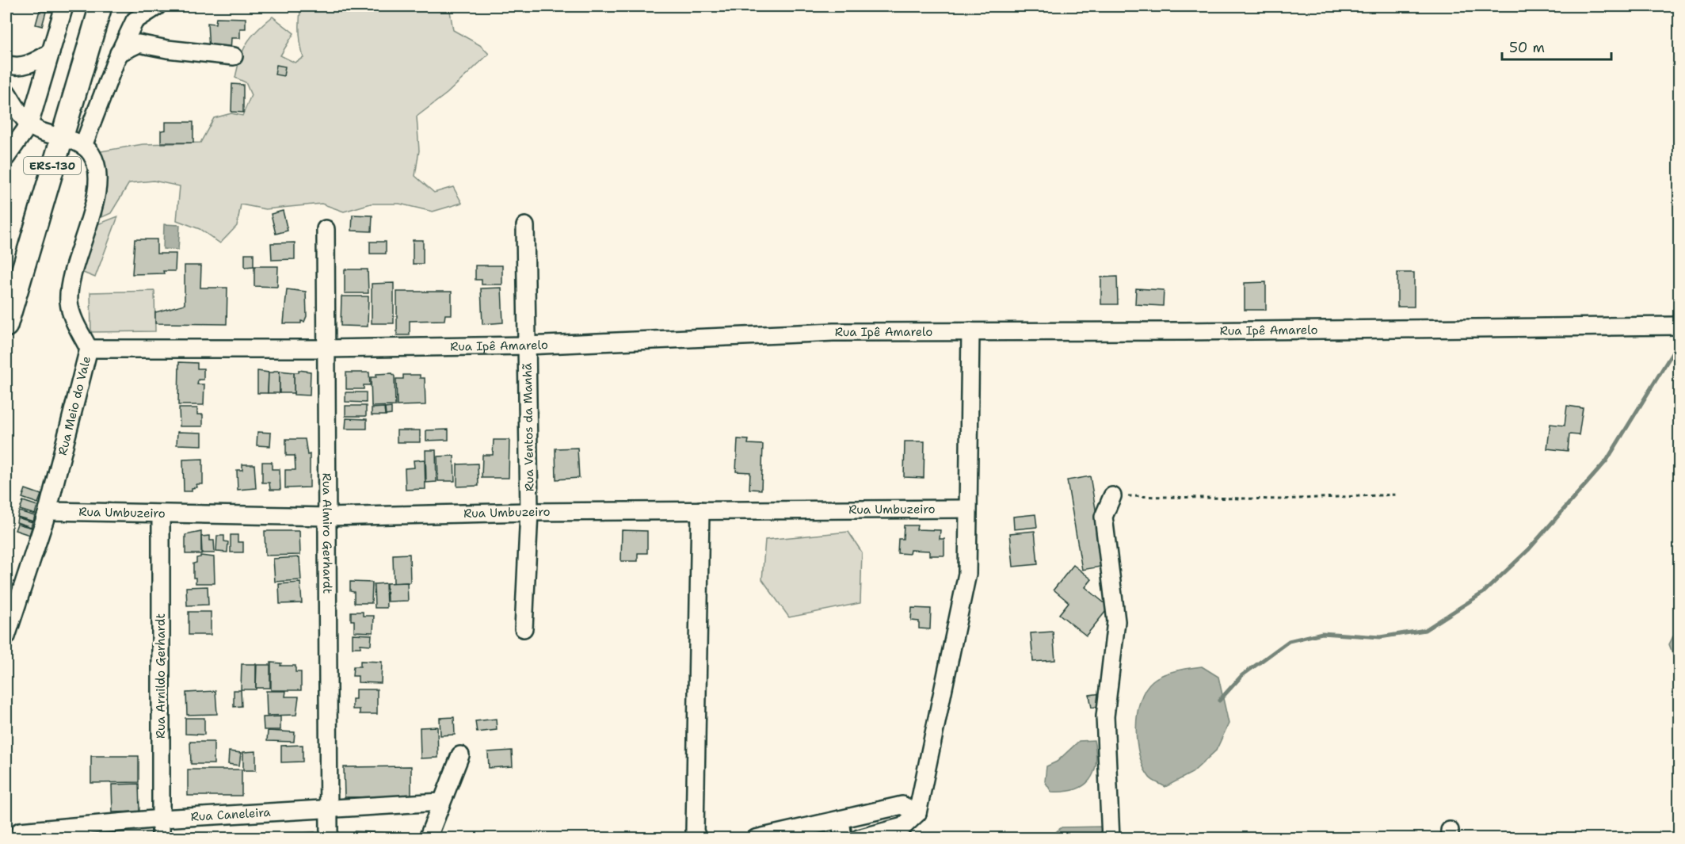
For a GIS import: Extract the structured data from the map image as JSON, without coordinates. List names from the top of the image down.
{
  "streets": {
    "main road": ["ERS-130"],
    "street": [
      "Rua Ipê Amarelo",
      "Rua Meio do Vale",
      "Rua Ventos da Manhã",
      "Rua Umbuzeiro",
      "Rua Almiro Gerhardt",
      "Rua Arnildo Gerhardt",
      "Rua Caneleira"
    ]
  },
  "crossings": [
    ["Rua Ipê Amarelo", "Rua Meio do Vale"],
    ["Rua Ipê Amarelo", "Rua Ventos da Manhã"],
    ["Rua Ipê Amarelo", "Rua Almiro Gerhardt"],
    ["Rua Meio do Vale", "Rua Umbuzeiro"],
    ["Rua Ventos da Manhã", "Rua Umbuzeiro"],
    ["Rua Umbuzeiro", "Rua Almiro Gerhardt"],
    ["Rua Umbuzeiro", "Rua Arnildo Gerhardt"],
    ["Rua Almiro Gerhardt", "Rua Caneleira"],
    ["Rua Arnildo Gerhardt", "Rua Caneleira"]
  ],
  "scale_bar": "50 m"
}
